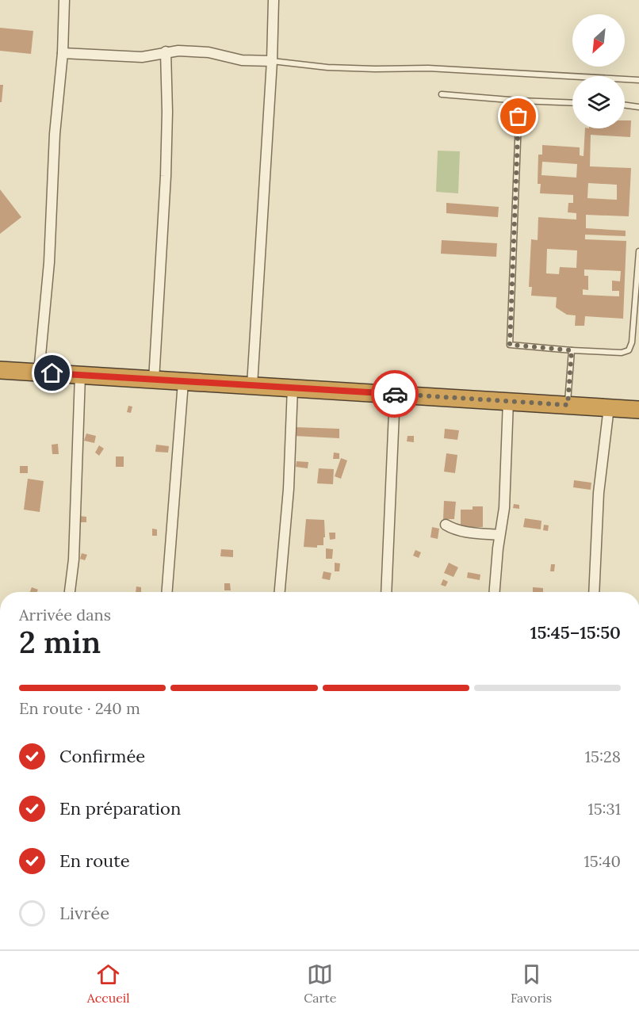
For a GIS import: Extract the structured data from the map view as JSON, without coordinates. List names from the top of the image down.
{
  "north": "bottom left",
  "page": {
    "heading": ["2 min", "Arrivée dans", "15:45–15:50"],
    "bar": "En route · 240 m",
    "list": [
      ["Confirmée", "15:28"],
      ["En préparation", "15:31"],
      ["En route", "15:40"],
      "Livrée"
    ],
    "tabs": ["Accueil", "Carte", "Favoris"]
  }
}
